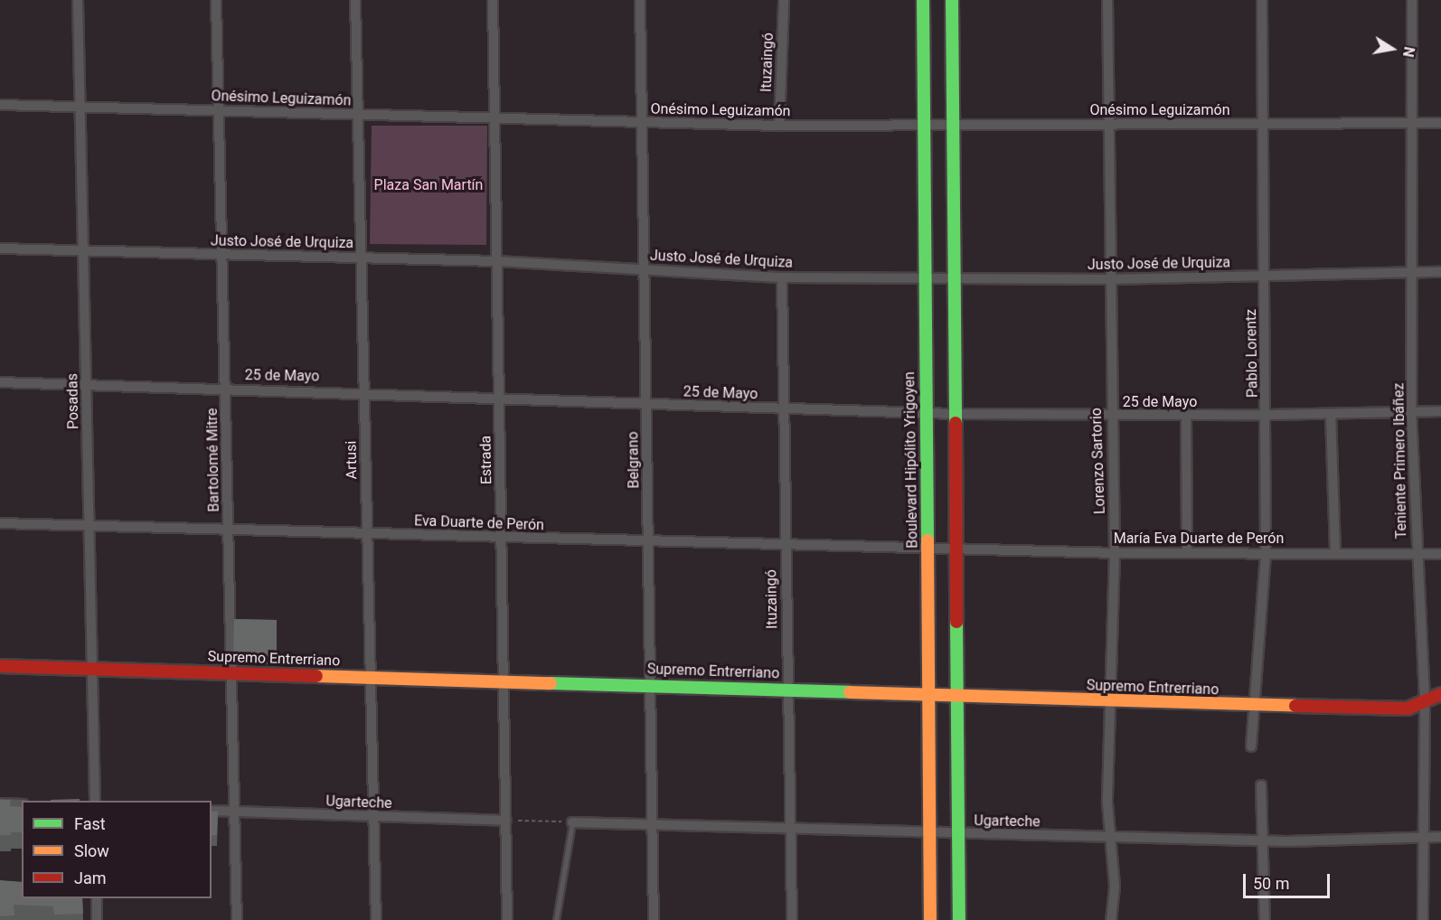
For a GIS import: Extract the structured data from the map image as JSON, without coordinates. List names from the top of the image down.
{
  "streets": {
    "main road": ["Boulevard Hipólito Yrigoyen", "Supremo Entrerriano"],
    "street": [
      "Ituzaingó",
      "Onésimo Leguizamón",
      "Justo José de Urquiza",
      "Pablo Lorentz",
      "25 de Mayo",
      "Posadas",
      "Bartolomé Mitre",
      "Artusi",
      "Estrada",
      "Belgrano",
      "Lorenzo Sartorio",
      "Teniente Primero Ibáñez",
      "Eva Duarte de Perón",
      "María Eva Duarte de Perón",
      "Ugarteche"
    ]
  },
  "crossings": [
    ["Ituzaingó", "Onésimo Leguizamón"],
    ["Ituzaingó", "Justo José de Urquiza"],
    ["Ituzaingó", "25 de Mayo"],
    ["Ituzaingó", "Eva Duarte de Perón"],
    ["Ituzaingó", "Supremo Entrerriano"],
    ["Ituzaingó", "Ugarteche"],
    ["Onésimo Leguizamón", "Pablo Lorentz"],
    ["Onésimo Leguizamón", "Posadas"],
    ["Onésimo Leguizamón", "Bartolomé Mitre"],
    ["Onésimo Leguizamón", "Artusi"],
    ["Onésimo Leguizamón", "Estrada"],
    ["Onésimo Leguizamón", "Belgrano"],
    ["Onésimo Leguizamón", "Boulevard Hipólito Yrigoyen"],
    ["Onésimo Leguizamón", "Lorenzo Sartorio"],
    ["Onésimo Leguizamón", "Teniente Primero Ibáñez"],
    ["Justo José de Urquiza", "Pablo Lorentz"],
    ["Justo José de Urquiza", "Posadas"],
    ["Justo José de Urquiza", "Bartolomé Mitre"],
    ["Justo José de Urquiza", "Artusi"],
    ["Justo José de Urquiza", "Estrada"],
    ["Justo José de Urquiza", "Belgrano"],
    ["Justo José de Urquiza", "Boulevard Hipólito Yrigoyen"],
    ["Justo José de Urquiza", "Lorenzo Sartorio"],
    ["Justo José de Urquiza", "Teniente Primero Ibáñez"],
    ["Pablo Lorentz", "25 de Mayo"],
    ["Pablo Lorentz", "María Eva Duarte de Perón"],
    ["Pablo Lorentz", "Supremo Entrerriano"],
    ["25 de Mayo", "Posadas"],
    ["25 de Mayo", "Bartolomé Mitre"],
    ["25 de Mayo", "Artusi"],
    ["25 de Mayo", "Estrada"],
    ["25 de Mayo", "Belgrano"],
    ["25 de Mayo", "Boulevard Hipólito Yrigoyen"],
    ["25 de Mayo", "Lorenzo Sartorio"],
    ["25 de Mayo", "Teniente Primero Ibáñez"],
    ["Posadas", "Eva Duarte de Perón"],
    ["Posadas", "Supremo Entrerriano"],
    ["Bartolomé Mitre", "Eva Duarte de Perón"],
    ["Bartolomé Mitre", "Supremo Entrerriano"],
    ["Bartolomé Mitre", "Ugarteche"],
    ["Artusi", "Eva Duarte de Perón"],
    ["Artusi", "Supremo Entrerriano"],
    ["Artusi", "Ugarteche"],
    ["Estrada", "Eva Duarte de Perón"],
    ["Estrada", "Supremo Entrerriano"],
    ["Estrada", "Ugarteche"],
    ["Belgrano", "Eva Duarte de Perón"],
    ["Belgrano", "Supremo Entrerriano"],
    ["Belgrano", "Ugarteche"],
    ["Boulevard Hipólito Yrigoyen", "Eva Duarte de Perón"],
    ["Boulevard Hipólito Yrigoyen", "Supremo Entrerriano"],
    ["Boulevard Hipólito Yrigoyen", "Ugarteche"],
    ["Lorenzo Sartorio", "María Eva Duarte de Perón"],
    ["Lorenzo Sartorio", "Supremo Entrerriano"],
    ["Lorenzo Sartorio", "Ugarteche"],
    ["Teniente Primero Ibáñez", "María Eva Duarte de Perón"],
    ["Teniente Primero Ibáñez", "Supremo Entrerriano"],
    ["Teniente Primero Ibáñez", "Ugarteche"],
    ["Eva Duarte de Perón", "María Eva Duarte de Perón"]
  ],
  "parks": ["Plaza San Martín"],
  "legend": ["Fast", "Slow", "Jam"],
  "scale_bar": "50 m",
  "north": "right"
}
